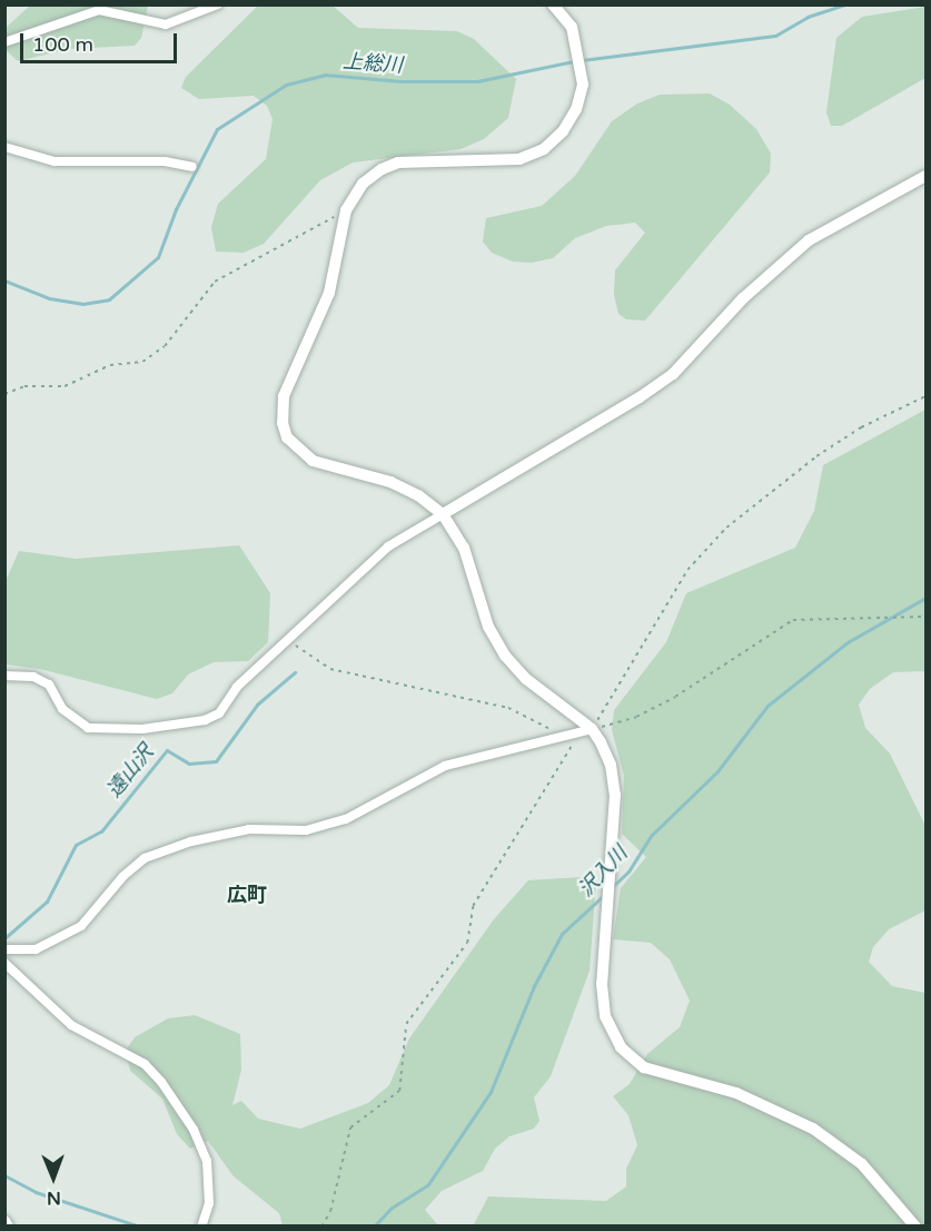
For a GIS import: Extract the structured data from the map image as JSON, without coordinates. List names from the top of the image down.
{
  "districts": ["広町"],
  "water": ["上総川", "遠山沢", "沢入川"],
  "scale_bar": "100 m",
  "north": "bottom"
}
